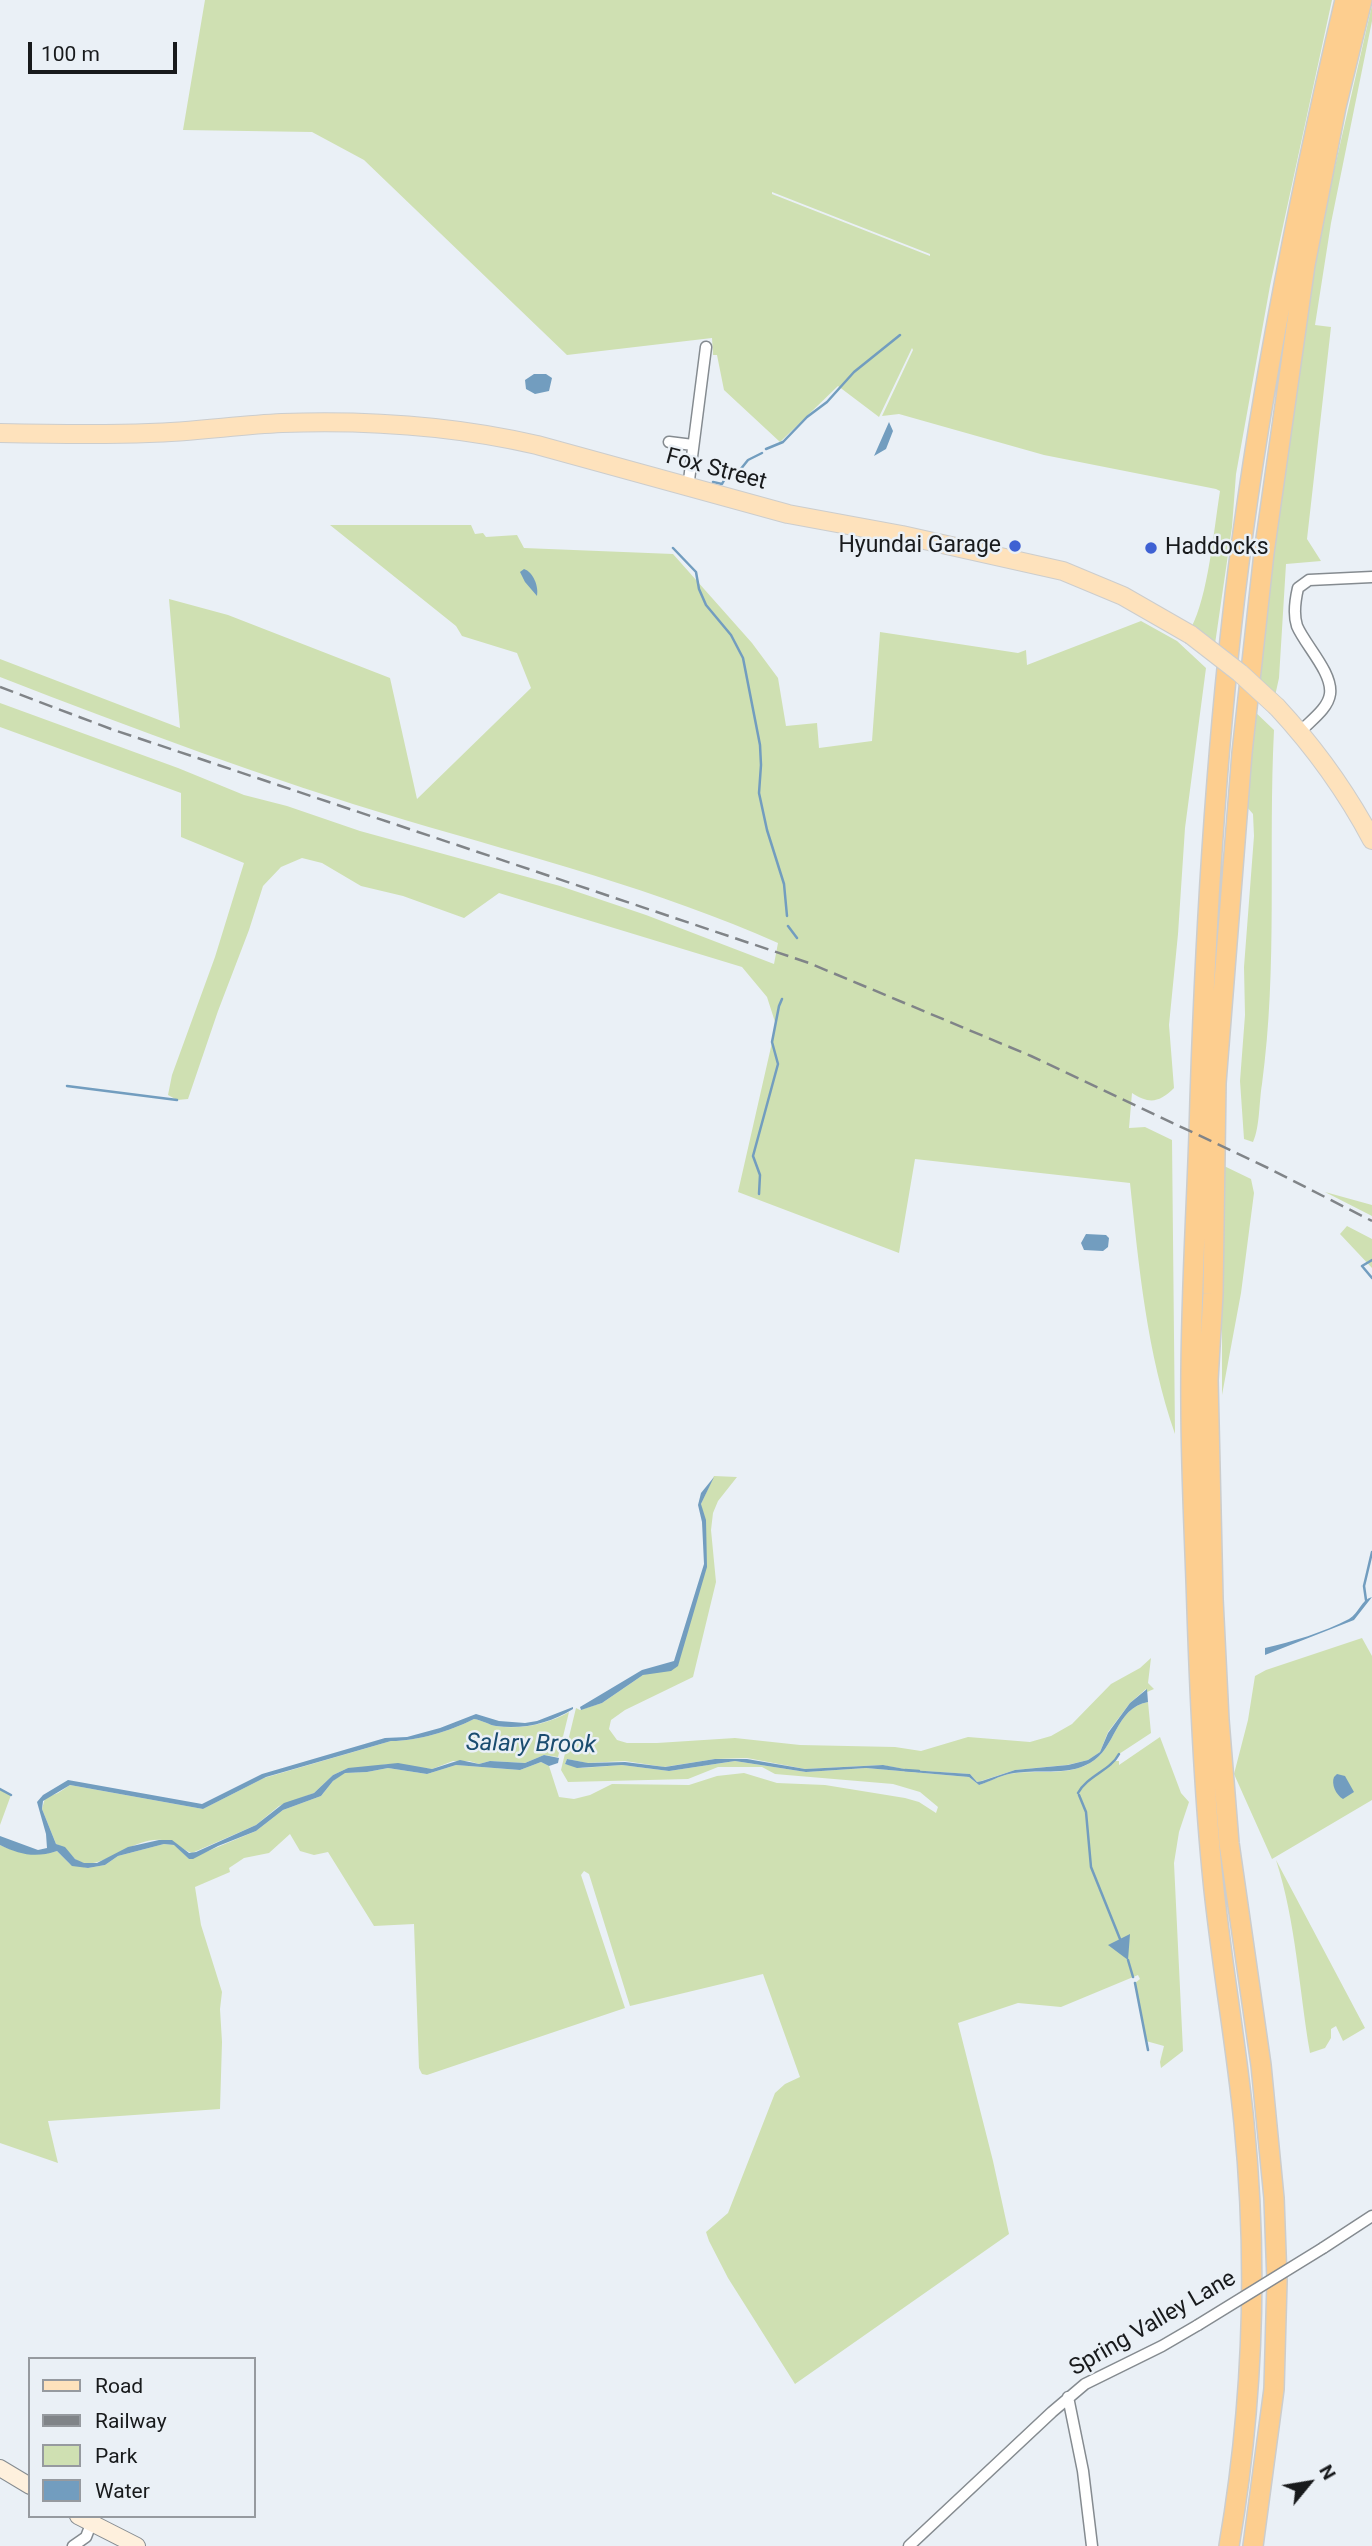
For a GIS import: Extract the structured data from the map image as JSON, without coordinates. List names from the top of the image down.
{
  "streets": {
    "main road": ["Fox Street"],
    "street": ["Spring Valley Lane"]
  },
  "water": ["Salary Brook"],
  "places": ["Hyundai Garage", "Haddocks"],
  "legend": [
    "Road",
    "Railway",
    "Park",
    "Water"
  ],
  "scale_bar": "100 m",
  "north": "top right"
}
